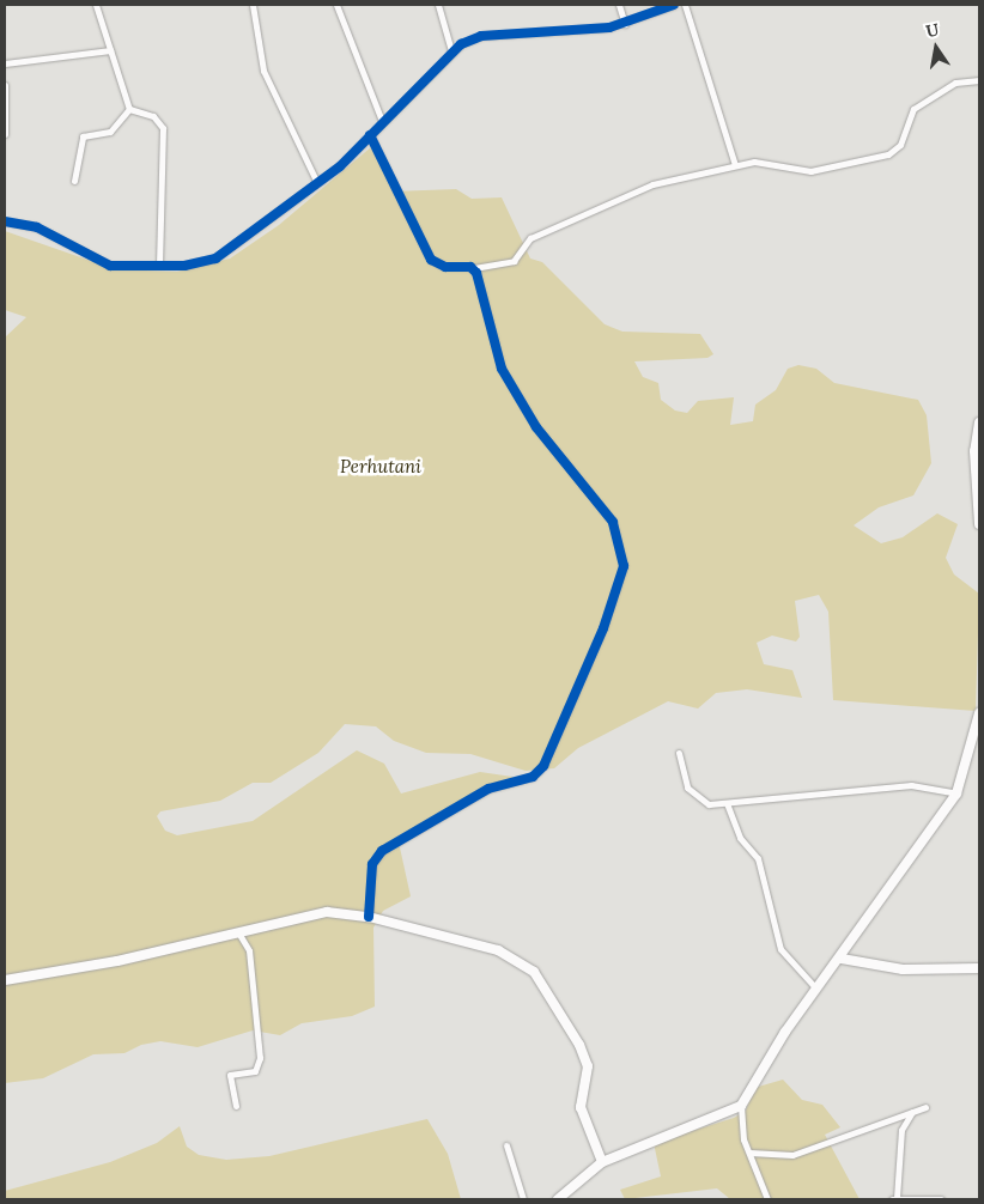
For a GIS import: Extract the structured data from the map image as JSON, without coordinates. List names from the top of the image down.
{
  "parks": ["Perhutani"],
  "north": "top"
}
